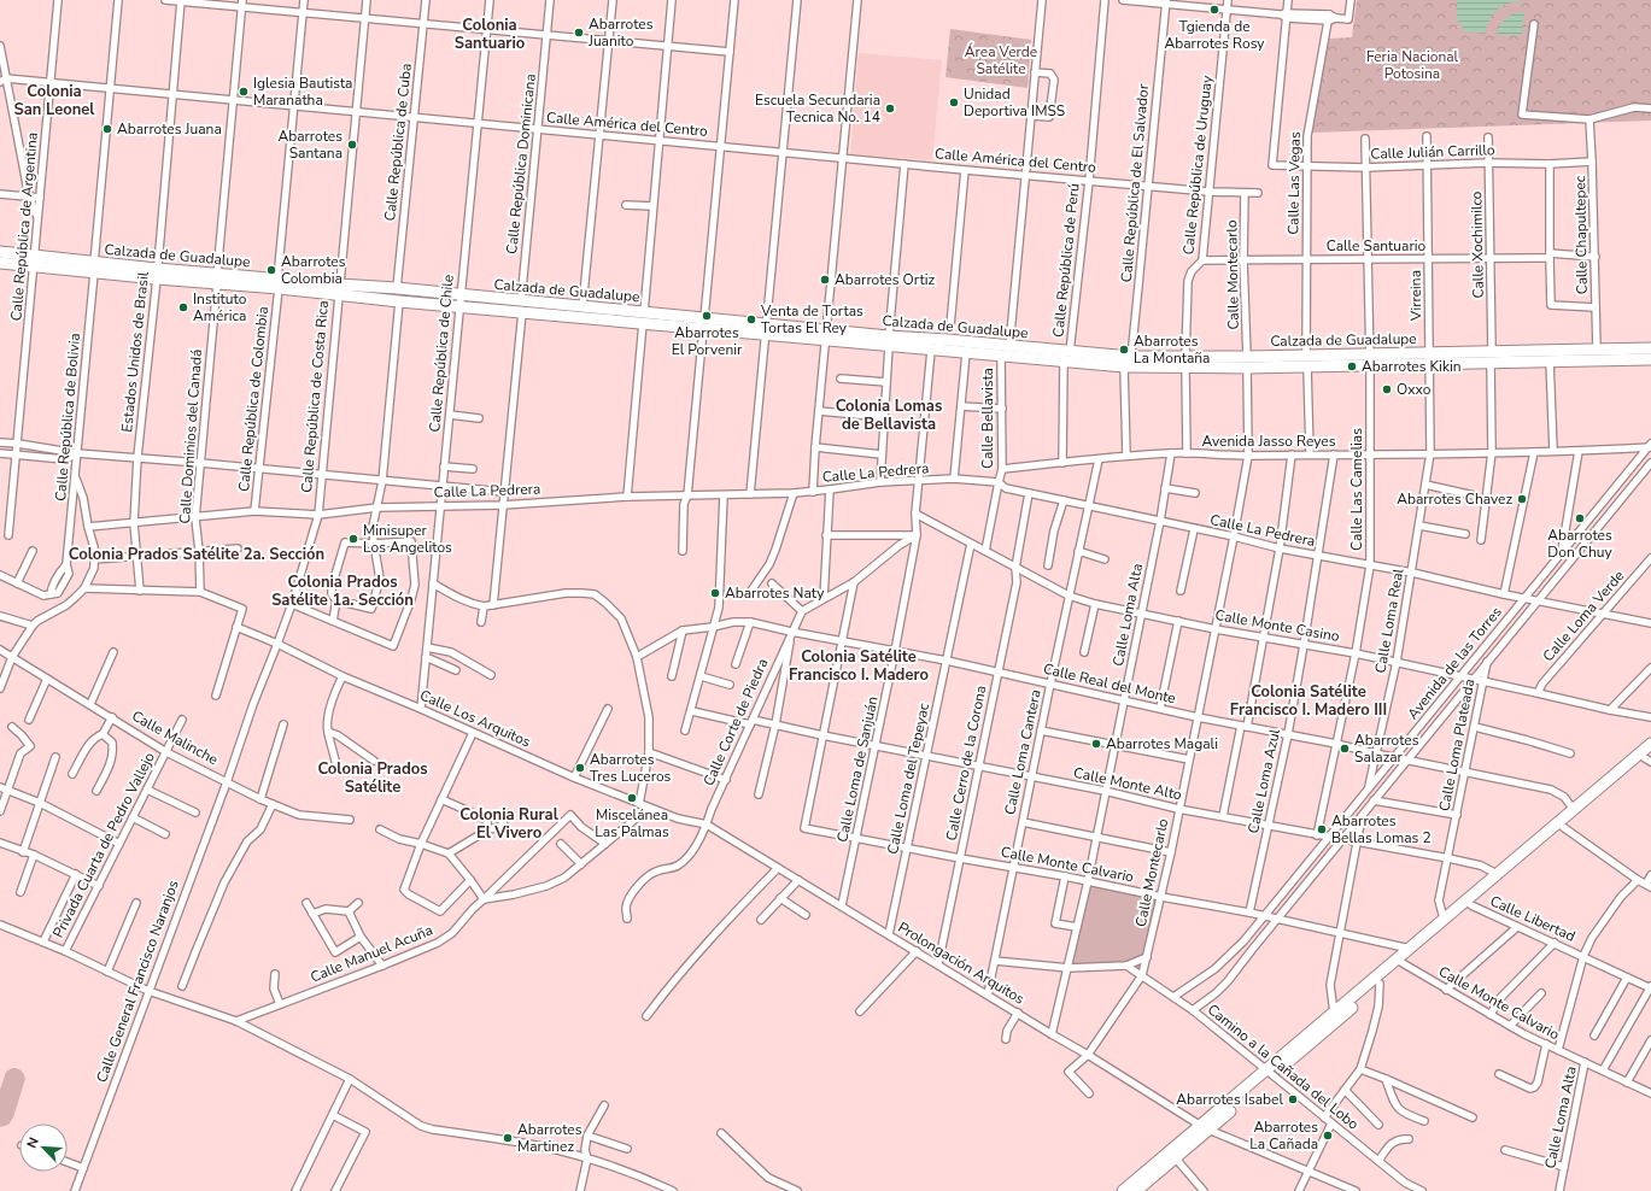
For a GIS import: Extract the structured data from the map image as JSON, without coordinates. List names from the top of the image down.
{
  "streets": {
    "main road": ["Calzada de Guadalupe"],
    "street": [
      "Calle América del Centro",
      "Calle República de Cuba",
      "Calle Julián Carrillo",
      "Calle República Dominicana",
      "Calle República de Uruguay",
      "Calle República de El Salvador",
      "Calle Las Vegas",
      "Calle República de Argentina",
      "Calle Chapultepec",
      "Calle Xochimilco",
      "Calle Santuario",
      "Calle República de Perú",
      "Calle Montecarlo",
      "Virreina",
      "Estados Unidos de Brasil",
      "Calle República de Chile",
      "Calle República de Costa Rica",
      "Calle República de Colombia",
      "Calle República de Bolivia",
      "Calle Bellavista",
      "Calle Dominios del Canadá",
      "Avenida Jasso Reyes",
      "Calle La Pedrera",
      "Calle Las Camelias",
      "Calle Loma Alta",
      "Calle Loma Verde",
      "Calle Loma Real",
      "Calle Monte Casino",
      "Avenida de las Torres",
      "Calle Real del Monte",
      "Calle Los Arquitos",
      "Calle Corte de Piedra",
      "Calle Malinche",
      "Calle Loma Plateada",
      "Calle Loma Cantera",
      "Calle Cerro de la Corona",
      "Calle Loma de Sanjuán",
      "Calle Loma del Tepeyac",
      "Calle Loma Azul",
      "Calle Monte Alto",
      "Privada Cuarta de Pedro Vallejo",
      "Calle Monte Calvario",
      "Calle Libertad",
      "Calle Manuel Acuña",
      "Prolongación Arquitos",
      "Calle General Francisco Naranjos",
      "Camino a la Cañada del Lobo"
    ]
  },
  "crossings": [
    ["Calle América del Centro", "Calle República de Cuba"],
    ["Calle América del Centro", "Calle República Dominicana"],
    ["Calle América del Centro", "Calle República de Uruguay"],
    ["Calle América del Centro", "Calle República de El Salvador"],
    ["Calle América del Centro", "Calle República de Argentina"],
    ["Calle América del Centro", "Calle República de Perú"],
    ["Calle América del Centro", "Calle Montecarlo"],
    ["Calle América del Centro", "Estados Unidos de Brasil"],
    ["Calle América del Centro", "Calle República de Chile"],
    ["Calle América del Centro", "Calle República de Costa Rica"],
    ["Calle América del Centro", "Calle República de Colombia"],
    ["Calle América del Centro", "Calle República de Bolivia"],
    ["Calle América del Centro", "Calle Dominios del Canadá"],
    ["Calle República de Cuba", "Calzada de Guadalupe"],
    ["Calle Julián Carrillo", "Calle Las Vegas"],
    ["Calle Julián Carrillo", "Calle Chapultepec"],
    ["Calle Julián Carrillo", "Calle Xochimilco"],
    ["Calle Julián Carrillo", "Virreina"],
    ["Calle Julián Carrillo", "Calle Las Camelias"],
    ["Calle República Dominicana", "Calzada de Guadalupe"],
    ["Calle República Dominicana", "Calle La Pedrera"],
    ["Calle República de Uruguay", "Calle Santuario"],
    ["Calle República de Uruguay", "Calzada de Guadalupe"],
    ["Calle República de Uruguay", "Avenida Jasso Reyes"],
    ["Calle República de El Salvador", "Calzada de Guadalupe"],
    ["Calle Las Vegas", "Calle Santuario"],
    ["Calle Las Vegas", "Calzada de Guadalupe"],
    ["Calle República de Argentina", "Calzada de Guadalupe"],
    ["Calle Chapultepec", "Calle Santuario"],
    ["Calle Chapultepec", "Calzada de Guadalupe"],
    ["Calle Xochimilco", "Calle Santuario"],
    ["Calle Xochimilco", "Calzada de Guadalupe"],
    ["Calle Xochimilco", "Avenida Jasso Reyes"],
    ["Calle Santuario", "Calle Montecarlo"],
    ["Calle Santuario", "Virreina"],
    ["Calle Santuario", "Calle Las Camelias"],
    ["Calzada de Guadalupe", "Calle República de Perú"],
    ["Calzada de Guadalupe", "Calle Montecarlo"],
    ["Calzada de Guadalupe", "Virreina"],
    ["Calzada de Guadalupe", "Estados Unidos de Brasil"],
    ["Calzada de Guadalupe", "Calle República de Chile"],
    ["Calzada de Guadalupe", "Calle República de Costa Rica"],
    ["Calzada de Guadalupe", "Calle República de Colombia"],
    ["Calzada de Guadalupe", "Calle República de Bolivia"],
    ["Calzada de Guadalupe", "Calle Bellavista"],
    ["Calzada de Guadalupe", "Calle Dominios del Canadá"],
    ["Calzada de Guadalupe", "Calle Las Camelias"],
    ["Calzada de Guadalupe", "Calle Loma de Sanjuán"],
    ["Calle República de Perú", "Avenida Jasso Reyes"],
    ["Calle Montecarlo", "Avenida Jasso Reyes"],
    ["Calle Montecarlo", "Calle La Pedrera"],
    ["Calle Montecarlo", "Calle Monte Casino"],
    ["Calle Montecarlo", "Calle Real del Monte"],
    ["Calle Montecarlo", "Calle Monte Alto"],
    ["Calle Montecarlo", "Calle Monte Calvario"],
    ["Calle Montecarlo", "Prolongación Arquitos"],
    ["Calle Montecarlo", "Camino a la Cañada del Lobo"],
    ["Virreina", "Avenida Jasso Reyes"],
    ["Virreina", "Calle Loma Real"],
    ["Estados Unidos de Brasil", "Calle La Pedrera"],
    ["Calle República de Chile", "Calle La Pedrera"],
    ["Calle República de Chile", "Calle Los Arquitos"],
    ["Calle República de Costa Rica", "Calle La Pedrera"],
    ["Calle República de Costa Rica", "Calle Los Arquitos"],
    ["Calle República de Costa Rica", "Calle Malinche"],
    ["Calle República de Costa Rica", "Calle General Francisco Naranjos"],
    ["Calle República de Colombia", "Calle La Pedrera"],
    ["Calle Bellavista", "Avenida Jasso Reyes"],
    ["Calle Bellavista", "Calle La Pedrera"],
    ["Calle Dominios del Canadá", "Calle La Pedrera"],
    ["Avenida Jasso Reyes", "Calle Las Camelias"],
    ["Avenida Jasso Reyes", "Calle Loma Alta"],
    ["Avenida Jasso Reyes", "Calle Loma Real"],
    ["Avenida Jasso Reyes", "Avenida de las Torres"],
    ["Avenida Jasso Reyes", "Calle Loma Cantera"],
    ["Avenida Jasso Reyes", "Calle Loma Azul"],
    ["Calle La Pedrera", "Calle Las Camelias"],
    ["Calle La Pedrera", "Calle Loma Alta"],
    ["Calle La Pedrera", "Calle Loma Verde"],
    ["Calle La Pedrera", "Calle Loma Real"],
    ["Calle La Pedrera", "Avenida de las Torres"],
    ["Calle La Pedrera", "Calle Loma Cantera"],
    ["Calle La Pedrera", "Calle Cerro de la Corona"],
    ["Calle La Pedrera", "Calle Loma de Sanjuán"],
    ["Calle La Pedrera", "Calle Loma Azul"],
    ["Calle Las Camelias", "Calle Monte Casino"],
    ["Calle Las Camelias", "Calle Real del Monte"],
    ["Calle Las Camelias", "Calle Monte Alto"],
    ["Calle Loma Alta", "Calle Monte Casino"],
    ["Calle Loma Alta", "Calle Real del Monte"],
    ["Calle Loma Alta", "Calle Monte Alto"],
    ["Calle Loma Alta", "Calle Monte Calvario"],
    ["Calle Loma Alta", "Prolongación Arquitos"],
    ["Calle Loma Verde", "Calle Monte Casino"],
    ["Calle Loma Real", "Calle Monte Casino"],
    ["Calle Loma Real", "Avenida de las Torres"],
    ["Calle Loma Real", "Calle Real del Monte"],
    ["Calle Monte Casino", "Avenida de las Torres"],
    ["Calle Monte Casino", "Calle Loma Plateada"],
    ["Calle Monte Casino", "Calle Loma Cantera"],
    ["Calle Monte Casino", "Calle Cerro de la Corona"],
    ["Calle Monte Casino", "Calle Loma de Sanjuán"],
    ["Calle Monte Casino", "Calle Loma del Tepeyac"],
    ["Calle Monte Casino", "Calle Loma Azul"],
    ["Avenida de las Torres", "Calle Real del Monte"],
    ["Avenida de las Torres", "Calle Loma Plateada"],
    ["Avenida de las Torres", "Calle Monte Alto"],
    ["Avenida de las Torres", "Calle Monte Calvario"],
    ["Avenida de las Torres", "Camino a la Cañada del Lobo"],
    ["Calle Real del Monte", "Calle Corte de Piedra"],
    ["Calle Real del Monte", "Calle Loma Plateada"],
    ["Calle Real del Monte", "Calle Loma Cantera"],
    ["Calle Real del Monte", "Calle Cerro de la Corona"],
    ["Calle Real del Monte", "Calle Loma de Sanjuán"],
    ["Calle Real del Monte", "Calle Loma del Tepeyac"],
    ["Calle Real del Monte", "Calle Loma Azul"],
    ["Calle Los Arquitos", "Calle Corte de Piedra"],
    ["Calle Los Arquitos", "Prolongación Arquitos"],
    ["Calle Corte de Piedra", "Calle Monte Alto"],
    ["Calle Corte de Piedra", "Prolongación Arquitos"],
    ["Calle Malinche", "Privada Cuarta de Pedro Vallejo"],
    ["Calle Malinche", "Calle General Francisco Naranjos"],
    ["Calle Loma Plateada", "Calle Monte Alto"],
    ["Calle Loma Cantera", "Calle Monte Alto"],
    ["Calle Loma Cantera", "Calle Monte Calvario"],
    ["Calle Loma Cantera", "Prolongación Arquitos"],
    ["Calle Cerro de la Corona", "Calle Monte Alto"],
    ["Calle Cerro de la Corona", "Calle Monte Calvario"],
    ["Calle Cerro de la Corona", "Prolongación Arquitos"],
    ["Calle Loma de Sanjuán", "Calle Monte Alto"],
    ["Calle Loma de Sanjuán", "Calle Monte Calvario"],
    ["Calle Loma de Sanjuán", "Prolongación Arquitos"],
    ["Calle Loma del Tepeyac", "Calle Monte Alto"],
    ["Calle Loma del Tepeyac", "Calle Monte Calvario"],
    ["Calle Loma del Tepeyac", "Prolongación Arquitos"],
    ["Calle Loma Azul", "Calle Monte Alto"],
    ["Calle Loma Azul", "Calle Monte Calvario"],
    ["Calle Monte Alto", "Calle Monte Calvario"],
    ["Calle Monte Calvario", "Calle Libertad"]
  ],
  "districts": [
    "Colonia Santuario",
    "Colonia San Leonel",
    "Colonia Lomas de Bellavista",
    "Colonia Prados Satélite 2a. Sección",
    "Colonia Prados Satélite 1a. Sección",
    "Colonia Satélite Francisco I. Madero",
    "Colonia Satélite Francisco I. Madero III",
    "Colonia Prados Satélite",
    "Colonia Rural El Vivero"
  ],
  "parks": ["Área Verde Satélite", "Feria Nacional Potosina"],
  "places": [
    "Tgienda de Abarrotes Rosy",
    "Abarrotes Juanito",
    "Iglesia Bautista Maranatha",
    "Unidad Deportiva IMSS",
    "Escuela Secundaria Tecnica No. 14",
    "Abarrotes Juana",
    "Abarrotes Santana",
    "Abarrotes Colombia",
    "Abarrotes Ortiz",
    "Instituto América",
    "Abarrotes El Porvenir",
    "Venta de Tortas Tortas El Rey",
    "Abarrotes La Montaña",
    "Abarrotes Kikin",
    "Oxxo",
    "Abarrotes Chavez",
    "Abarrotes Don Chuy",
    "Minisuper Los Angelitos",
    "Abarrotes Naty",
    "Abarrotes Magali",
    "Abarrotes Salazar",
    "Abarrotes Tres Luceros",
    "Miscelánea Las Palmas",
    "Abarrotes Bellas Lomas 2",
    "Abarrotes Isabel",
    "Abarrotes La Cañada",
    "Abarrotes Martinez"
  ],
  "north": "top left"
}
